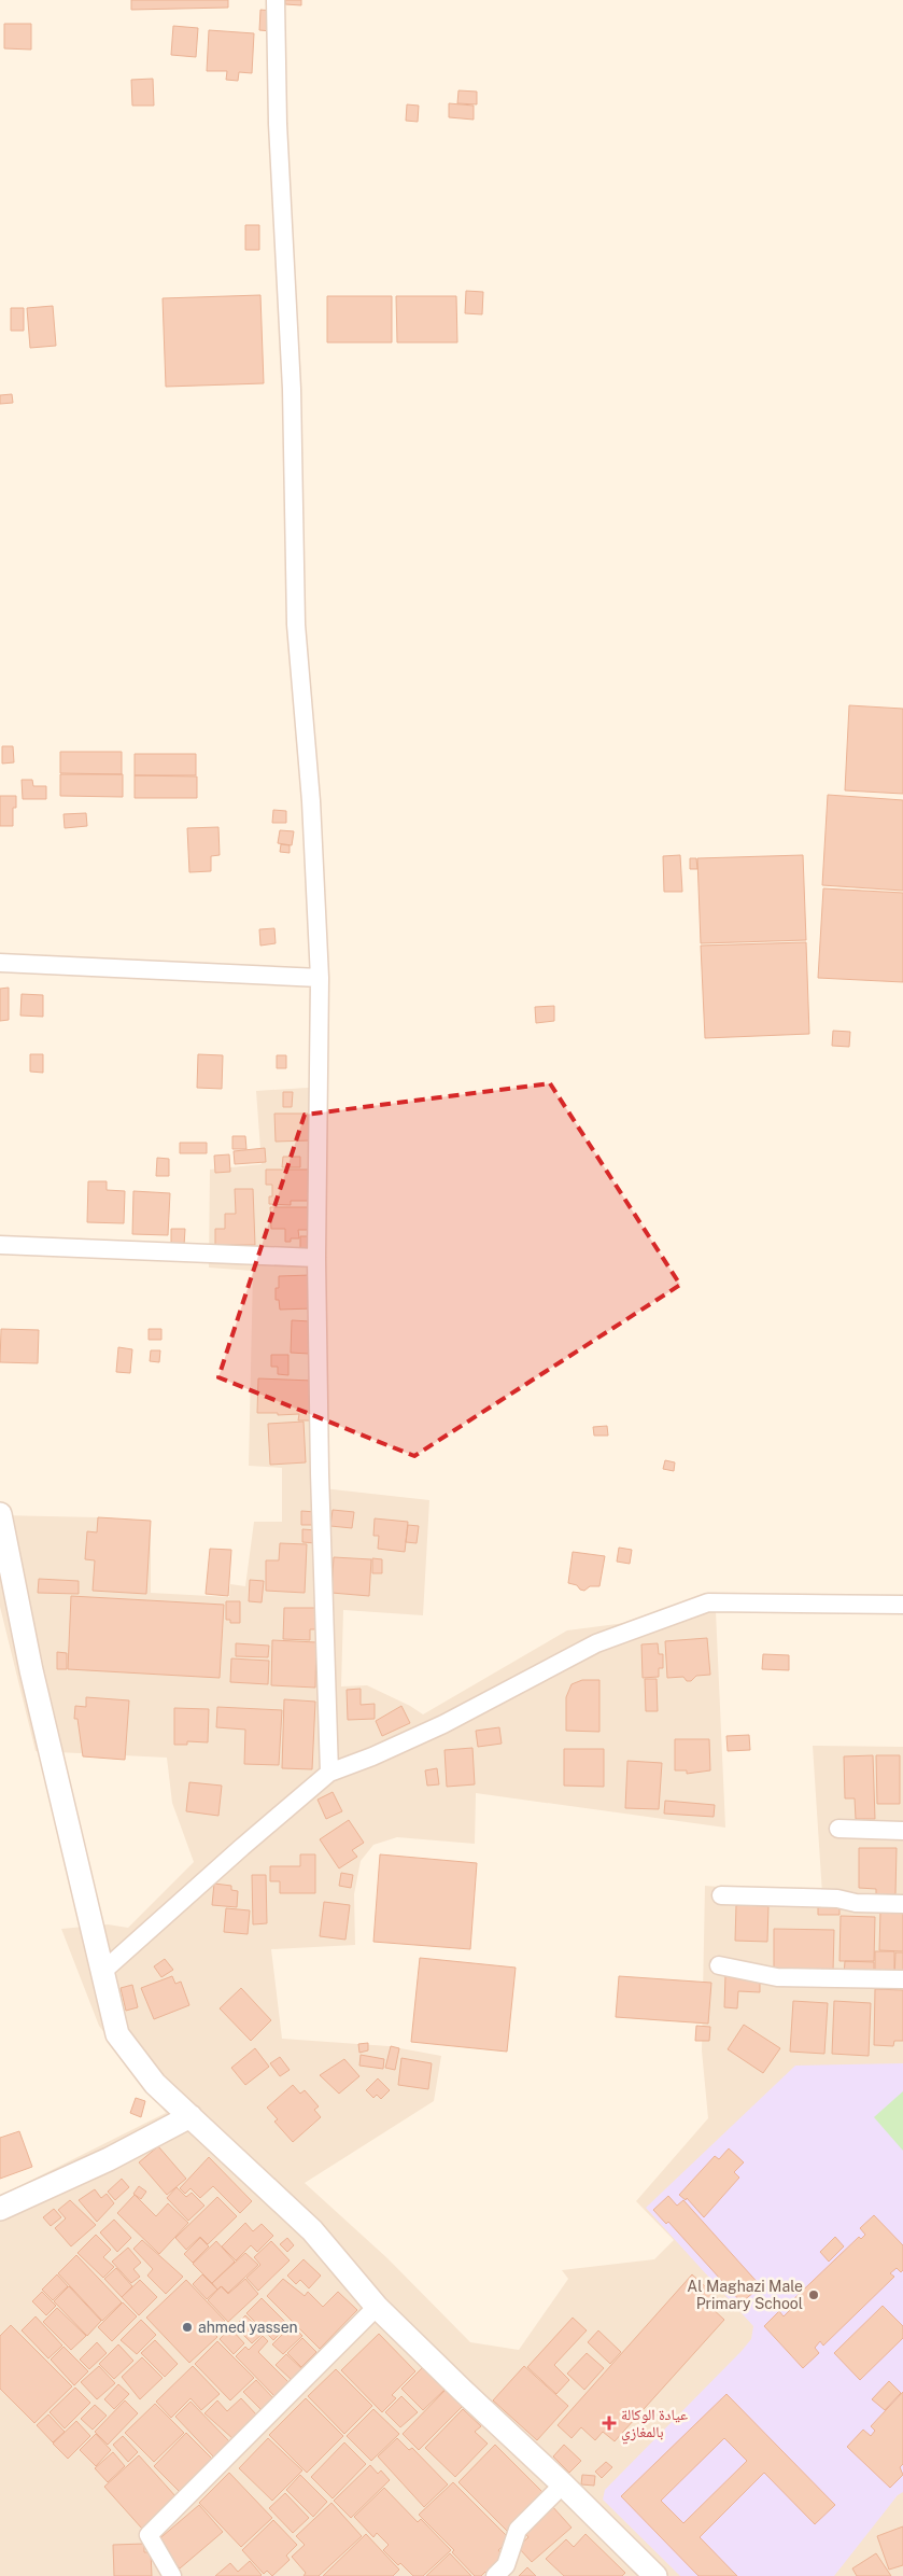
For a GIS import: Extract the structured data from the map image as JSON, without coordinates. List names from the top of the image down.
{
  "places": {
    "other": ["Al Maghazi Male Primary School", "ahmed yassen"],
    "health": ["عيادة الوكالة بالمغازي"]
  }
}
